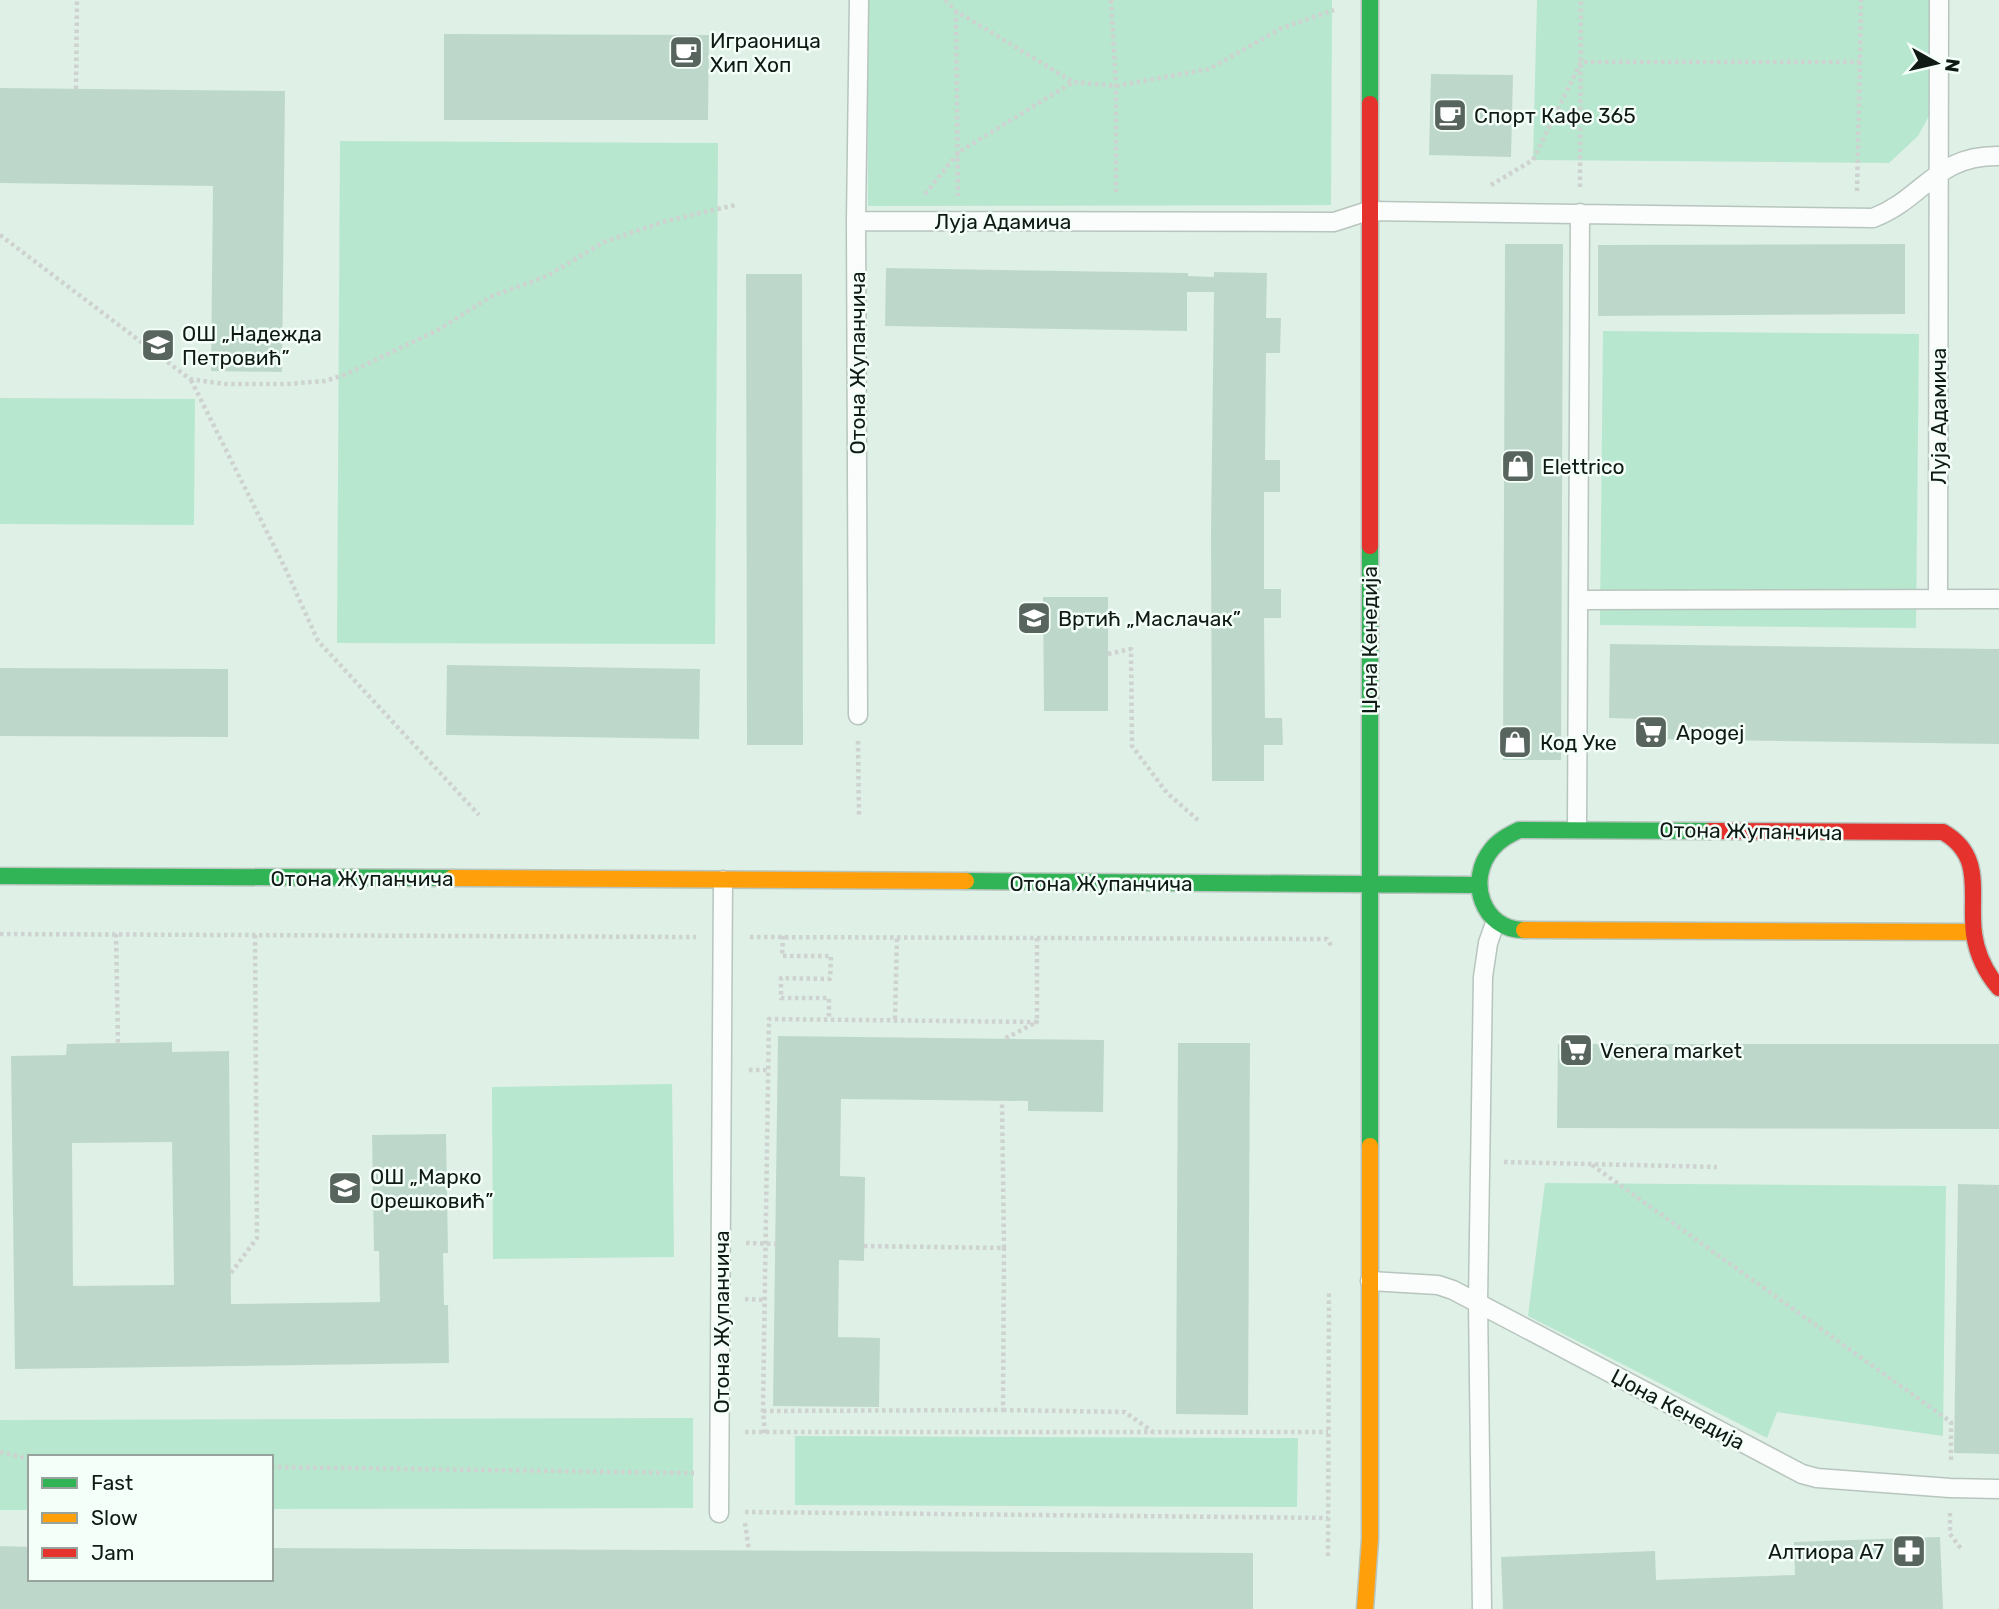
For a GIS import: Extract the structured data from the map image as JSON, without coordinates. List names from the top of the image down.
{
  "streets": {
    "street": ["Отона Жупанчича", "Џона Кенедија"],
    "lane": ["Луја Адамича"]
  },
  "crossings": [
    ["Луја Адамича", "Отона Жупанчича"],
    ["Луја Адамича", "Џона Кенедија"],
    ["Отона Жупанчича", "Џона Кенедија"]
  ],
  "places": {
    "cafe": ["Играоница Хип Хоп", "Спорт Кафе 365"],
    "school or university": ["ОШ „Надежда Петровић”", "Вртић „Маслачак”", "ОШ „Марко Орешковић”"],
    "shop": ["Elettrico", "Код Уке"],
    "supermarket": ["Apogej", "Venera market"],
    "pharmacy": ["Алтиора А7"]
  },
  "legend": ["Fast", "Slow", "Jam"],
  "north": "right"
}
